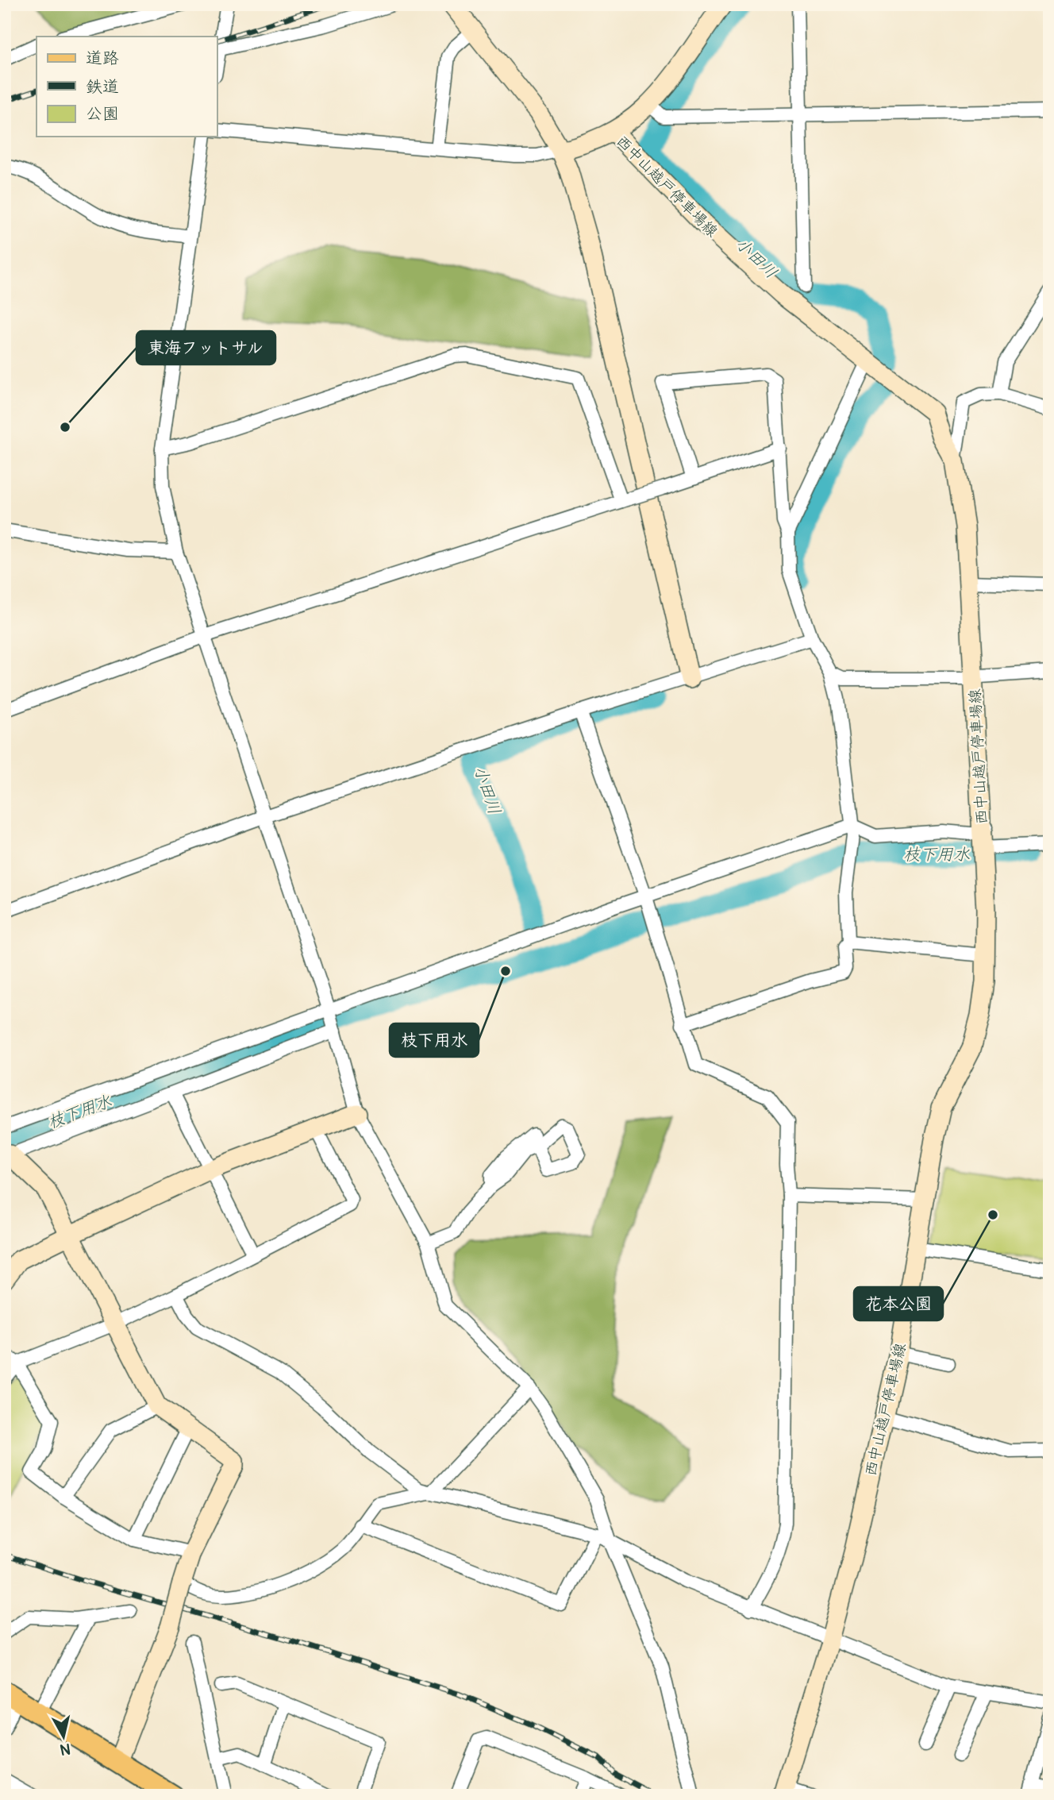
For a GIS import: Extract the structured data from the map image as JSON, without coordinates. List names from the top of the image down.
{
  "streets": {
    "main road": ["西中山越戸停車場線"]
  },
  "water": ["小田川", "枝下用水"],
  "places": ["東海フットサル", "枝下用水", "花本公園"],
  "legend": ["道路", "鉄道", "公園"],
  "north": "bottom"
}
